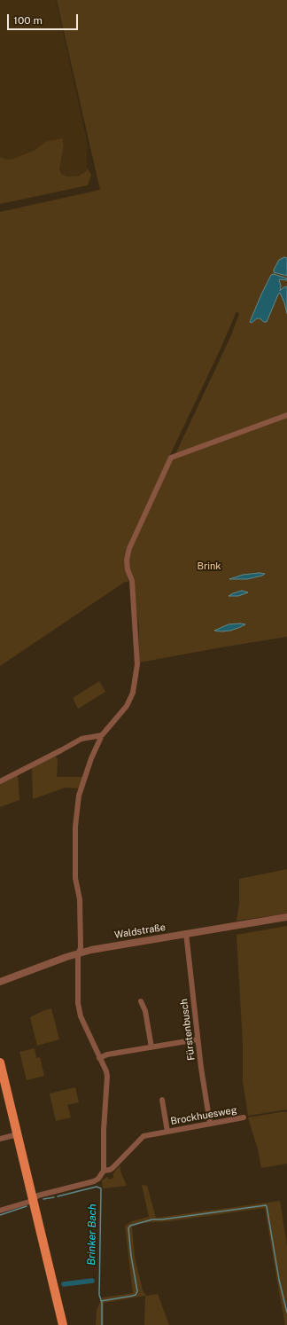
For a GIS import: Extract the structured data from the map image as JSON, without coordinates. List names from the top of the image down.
{
  "streets": {
    "street": ["Waldstraße", "Fürstenbusch", "Brockhuesweg"]
  },
  "crossings": [
    ["Waldstraße", "Fürstenbusch"],
    ["Fürstenbusch", "Brockhuesweg"]
  ],
  "water": ["Brinker Bach"],
  "parks": ["Brink"],
  "scale_bar": "100 m"
}
